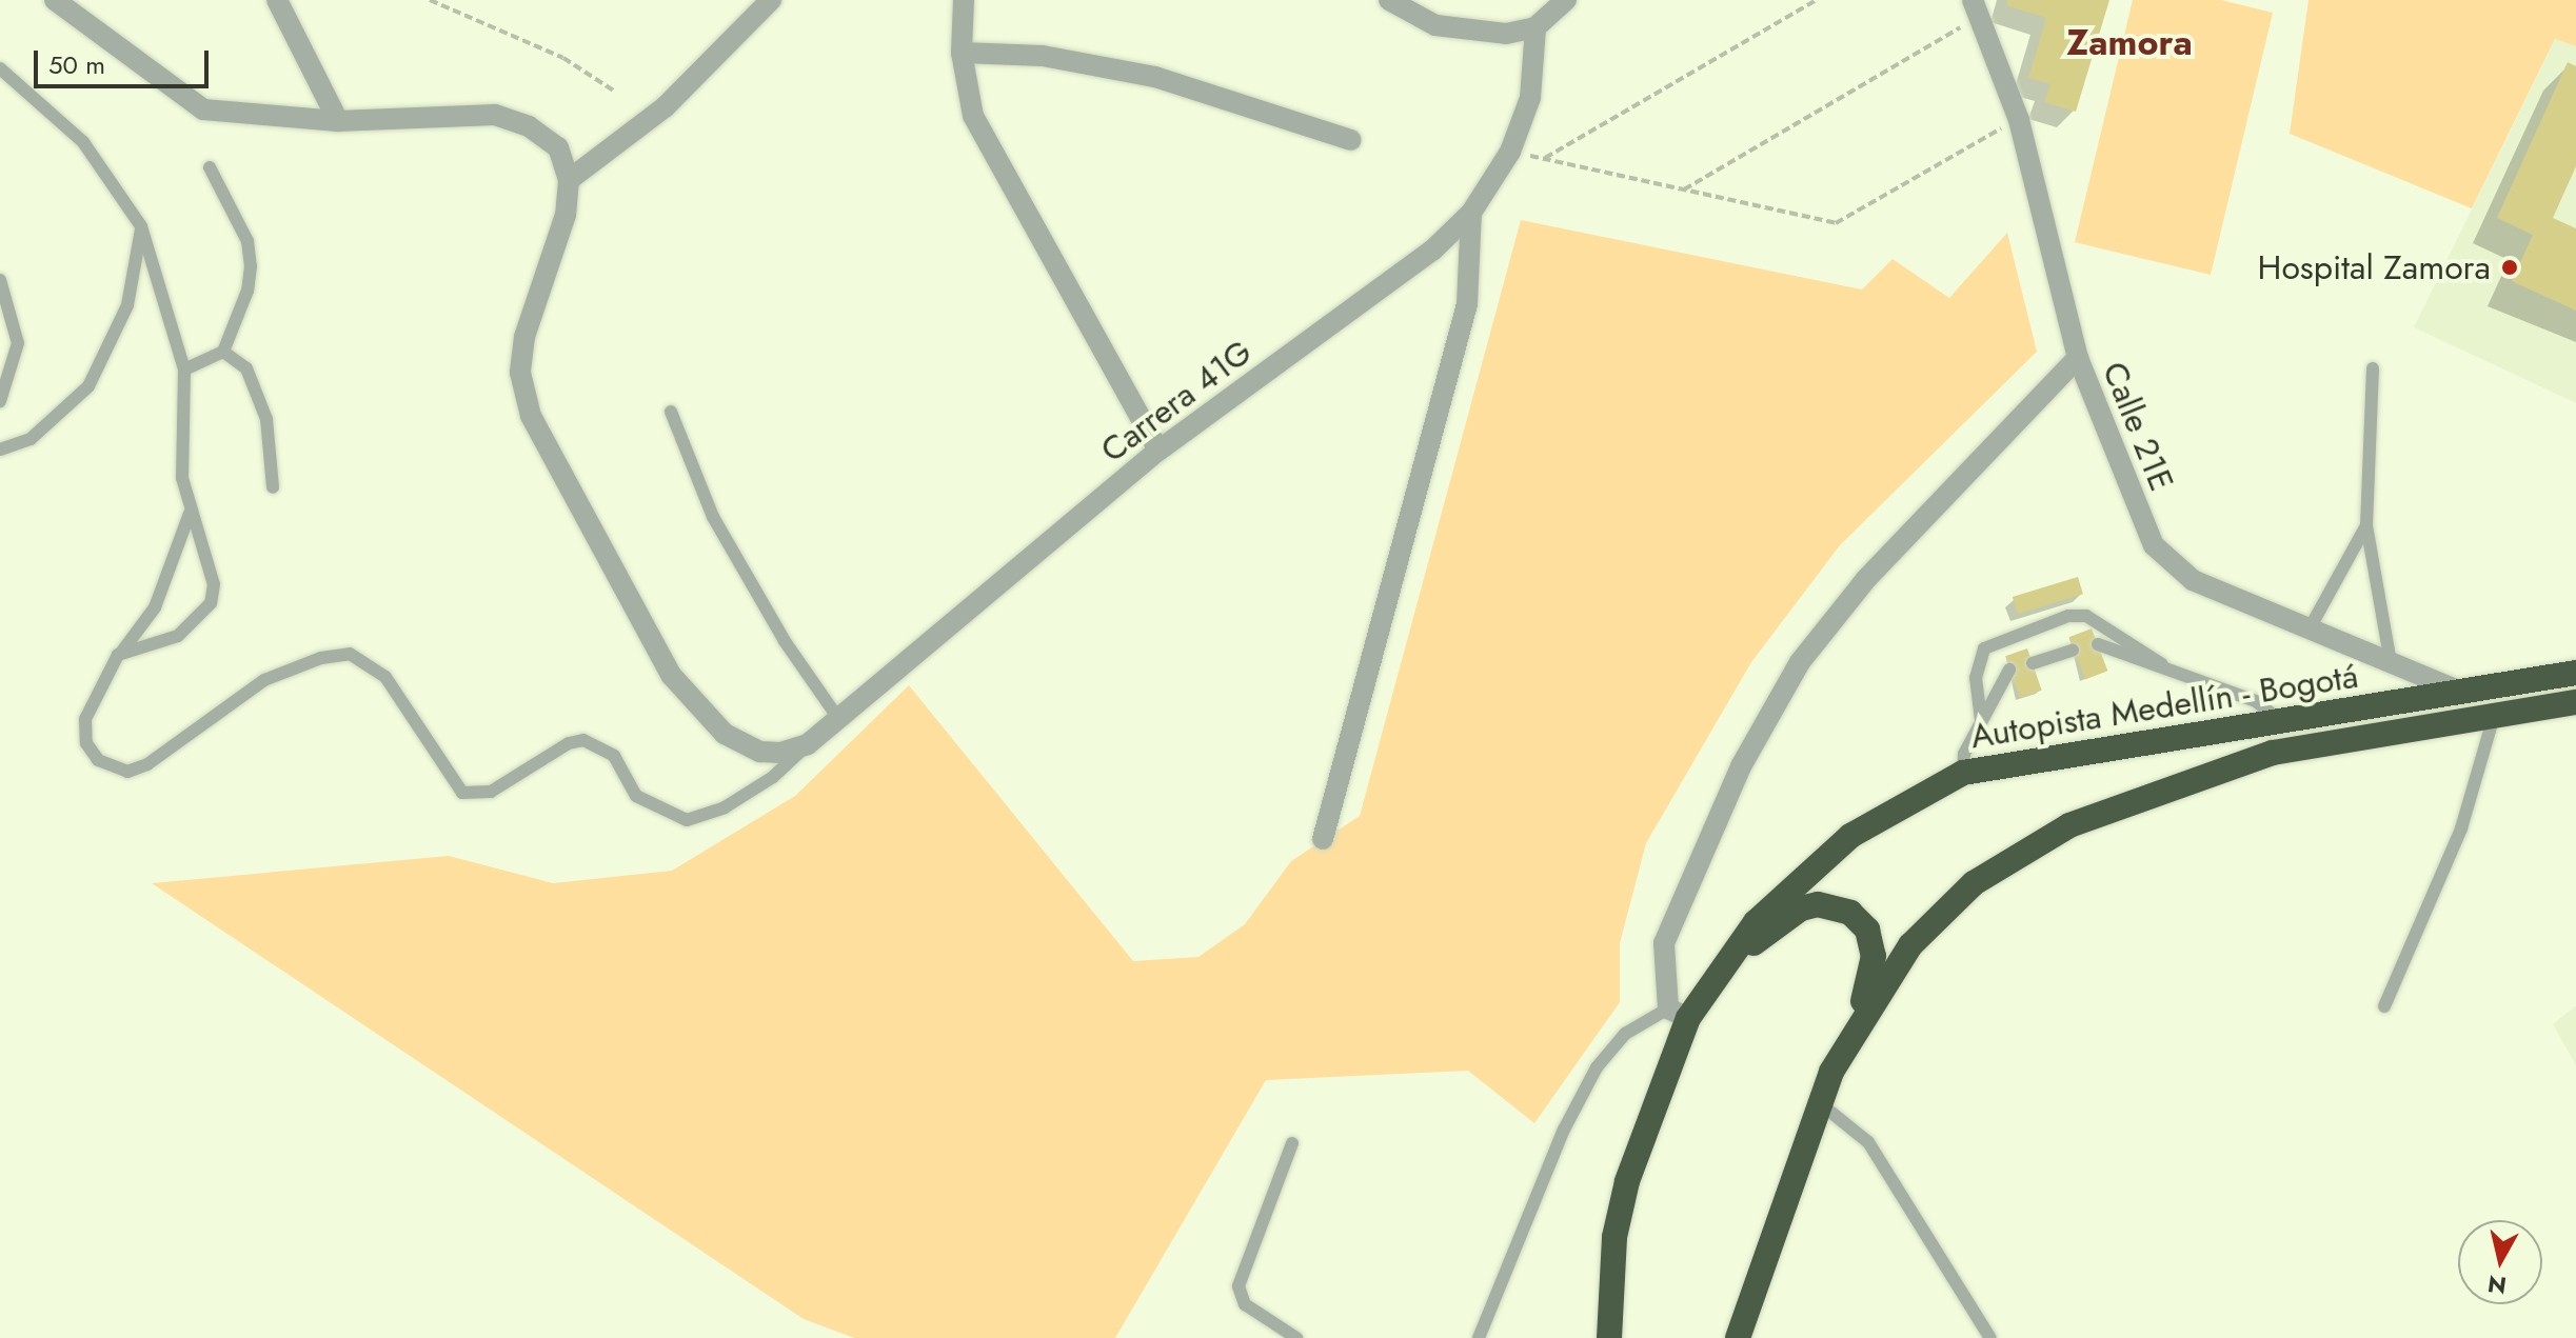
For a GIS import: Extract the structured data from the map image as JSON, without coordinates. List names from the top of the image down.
{
  "streets": {
    "highway": ["Autopista Medellín - Bogotá"],
    "street": ["Carrera 41G", "Calle 21E"]
  },
  "crossings": [
    ["Calle 21E", "Autopista Medellín - Bogotá"]
  ],
  "districts": ["Zamora"],
  "places": ["Hospital Zamora"],
  "scale_bar": "50 m",
  "north": "bottom"
}
